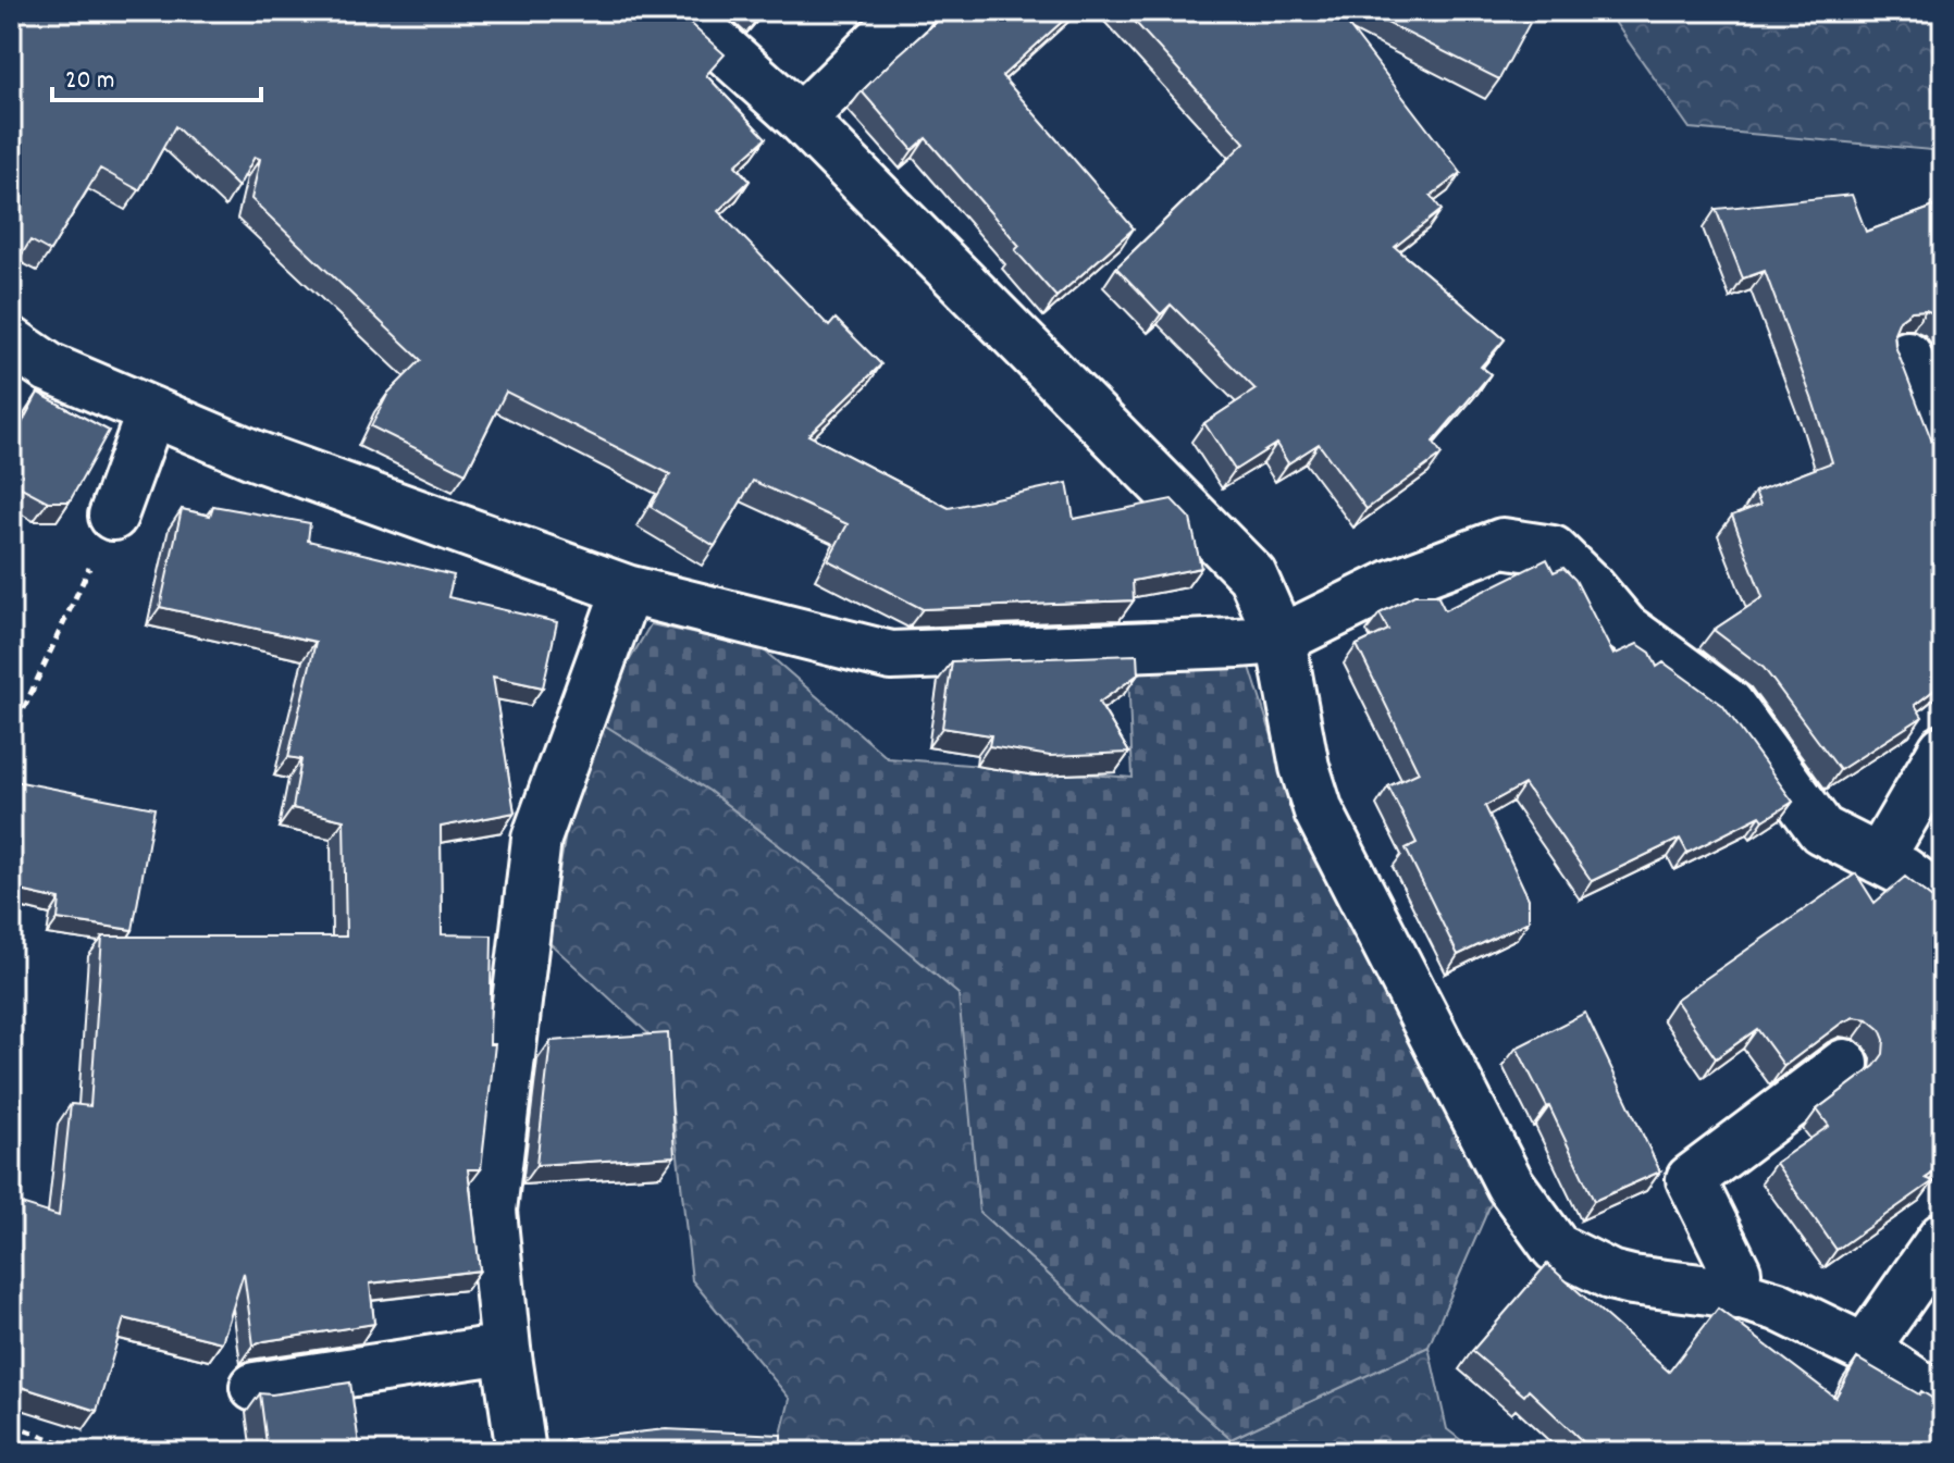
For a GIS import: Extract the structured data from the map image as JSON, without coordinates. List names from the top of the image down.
{
  "scale_bar": "20 m"
}
